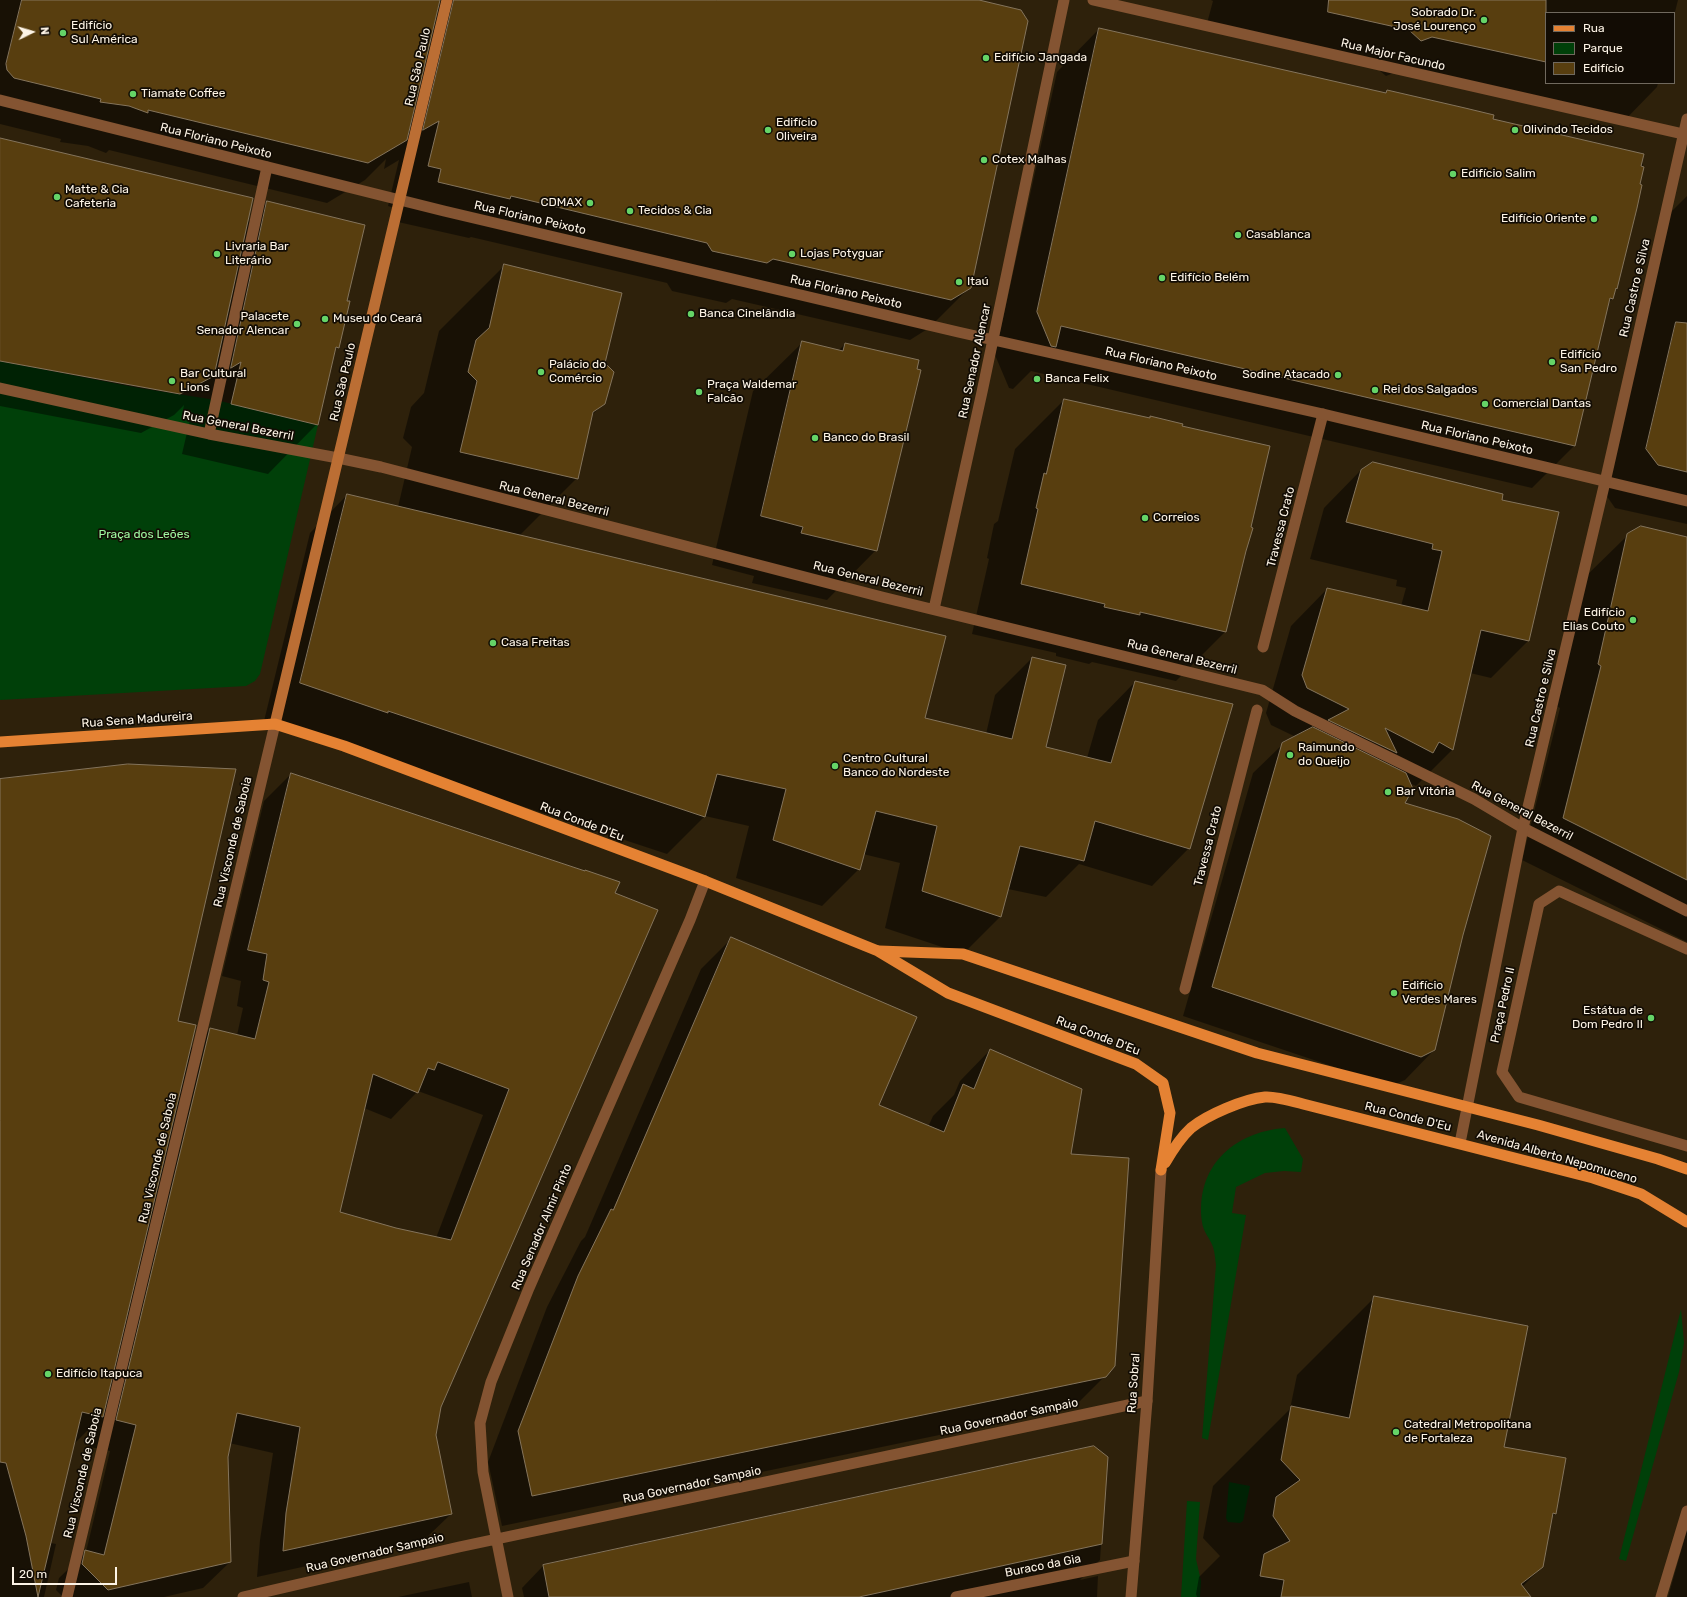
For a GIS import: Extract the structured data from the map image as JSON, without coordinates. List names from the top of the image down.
{
  "streets": {
    "main road": [
      "Rua São Paulo",
      "Rua Sena Madureira",
      "Rua Conde D'Eu",
      "Avenida Alberto Nepomuceno"
    ],
    "street": [
      "Rua Major Facundo",
      "Rua Floriano Peixoto",
      "Rua Castro e Silva",
      "Rua Senador Alencar",
      "Rua General Bezerril",
      "Travessa Crato",
      "Rua Visconde de Saboia",
      "Praça Pedro II",
      "Rua Senador Almir Pinto",
      "Rua Sobral",
      "Rua Governador Sampaio",
      "Buraco da Gia"
    ]
  },
  "crossings": [
    ["Rua Major Facundo", "Rua Castro e Silva"],
    ["Rua São Paulo", "Rua Floriano Peixoto"],
    ["Rua São Paulo", "Rua General Bezerril"],
    ["Rua São Paulo", "Rua Sena Madureira"],
    ["Rua São Paulo", "Rua Conde D'Eu"],
    ["Rua São Paulo", "Rua Visconde de Saboia"],
    ["Rua Floriano Peixoto", "Rua Castro e Silva"],
    ["Rua Floriano Peixoto", "Rua Senador Alencar"],
    ["Rua Floriano Peixoto", "Travessa Crato"],
    ["Rua Castro e Silva", "Rua General Bezerril"],
    ["Rua Castro e Silva", "Rua Conde D'Eu"],
    ["Rua Castro e Silva", "Avenida Alberto Nepomuceno"],
    ["Rua Senador Alencar", "Rua General Bezerril"],
    ["Rua Sena Madureira", "Rua Conde D'Eu"],
    ["Rua Sena Madureira", "Rua Visconde de Saboia"],
    ["Rua Conde D'Eu", "Rua Visconde de Saboia"],
    ["Rua Conde D'Eu", "Avenida Alberto Nepomuceno"],
    ["Rua Conde D'Eu", "Rua Senador Almir Pinto"],
    ["Rua Conde D'Eu", "Rua Sobral"],
    ["Rua Senador Almir Pinto", "Rua Governador Sampaio"],
    ["Rua Sobral", "Rua Governador Sampaio"],
    ["Rua Sobral", "Buraco da Gia"]
  ],
  "parks": ["Praça dos Leões"],
  "places": [
    "Sobrado Dr. José Lourenço",
    "Edifício Sul América",
    "Edifício Jangada",
    "Tiamate Coffee",
    "Edifício Oliveira",
    "Olivindo Tecidos",
    "Cotex Malhas",
    "Edifício Salim",
    "Matte & Cia Cafeteria",
    "CDMAX",
    "Tecidos & Cia",
    "Edifício Oriente",
    "Casablanca",
    "Livraria Bar Literário",
    "Lojas Potyguar",
    "Edifício Belém",
    "Itaú",
    "Banca Cinelândia",
    "Museu do Ceará",
    "Palacete Senador Alencar",
    "Edifício San Pedro",
    "Palácio do Comércio",
    "Sodine Atacado",
    "Banca Felix",
    "Bar Cultural Lions",
    "Rei dos Salgados",
    "Praça Waldemar Falcão",
    "Comercial Dantas",
    "Banco do Brasil",
    "Correios",
    "Edifício Elias Couto",
    "Casa Freitas",
    "Raimundo do Queijo",
    "Centro Cultural Banco do Nordeste",
    "Bar Vitória",
    "Edifício Verdes Mares",
    "Estátua de Dom Pedro II",
    "Edifício Itapuca",
    "Catedral Metropolitana de Fortaleza"
  ],
  "legend": ["Rua", "Parque", "Edifício"],
  "scale_bar": "20 m",
  "north": "right"
}
